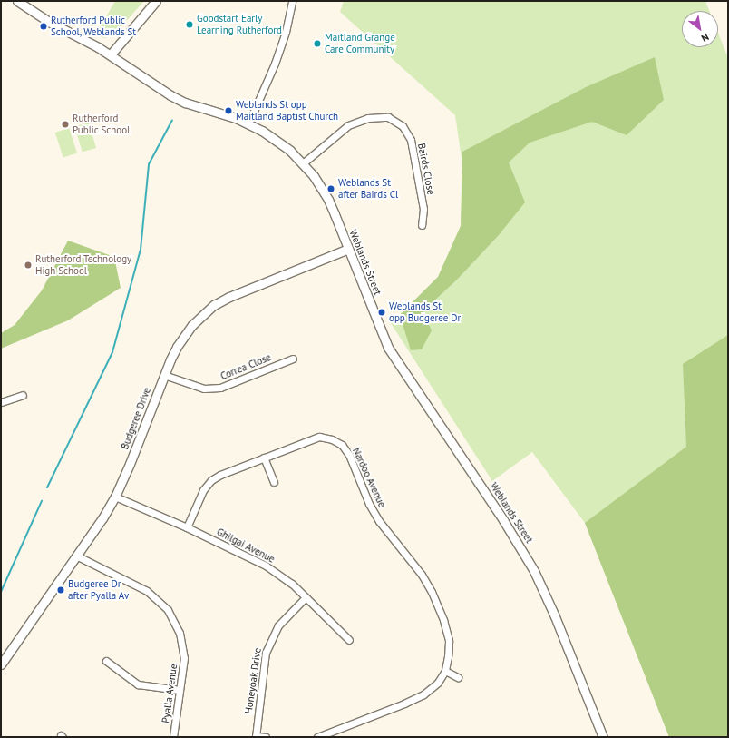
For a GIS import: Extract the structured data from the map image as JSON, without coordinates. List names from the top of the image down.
{
  "streets": {
    "street": [
      "Bairds Close",
      "Weblands Street",
      "Correa Close",
      "Budgeree Drive",
      "Nardoo Avenue",
      "Ghilgai Avenue",
      "Honeyoak Drive",
      "Pyalla Avenue"
    ]
  },
  "crossings": [
    ["Bairds Close", "Weblands Street"],
    ["Weblands Street", "Budgeree Drive"],
    ["Correa Close", "Budgeree Drive"],
    ["Budgeree Drive", "Ghilgai Avenue"],
    ["Budgeree Drive", "Pyalla Avenue"],
    ["Nardoo Avenue", "Ghilgai Avenue"],
    ["Ghilgai Avenue", "Honeyoak Drive"]
  ],
  "places": [
    "Goodstart Early Learning Rutherford",
    "Rutherford Public School, Weblands St",
    "Maitland Grange Care Community",
    "Weblands St opp Maitland Baptist Church",
    "Rutherford Public School",
    "Weblands St after Bairds Cl",
    "Rutherford Technology High School",
    "Weblands St opp Budgeree Dr",
    "Budgeree Dr after Pyalla Av"
  ],
  "north": "bottom right"
}
